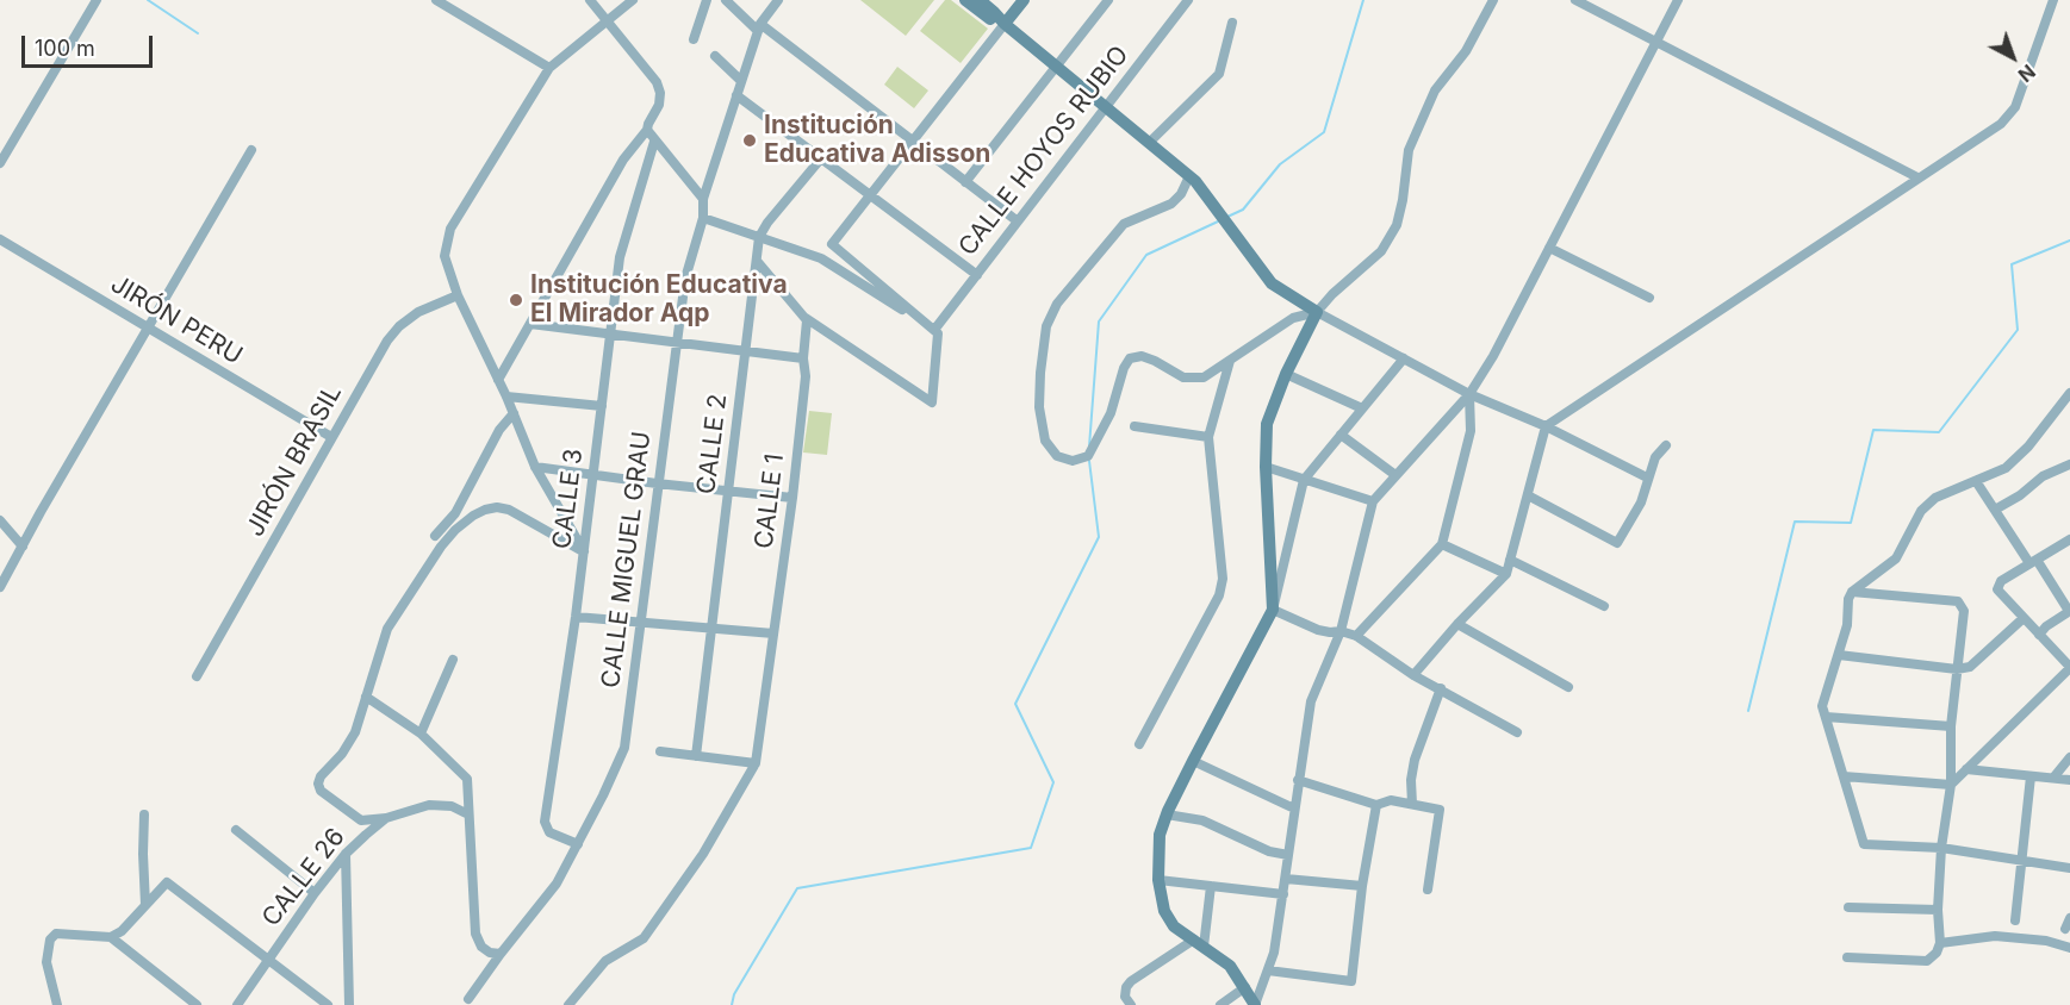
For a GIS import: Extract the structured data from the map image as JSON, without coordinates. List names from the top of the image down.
{
  "streets": {
    "street": [
      "CALLE HOYOS RUBIO",
      "JIRÓN PERU",
      "CALLE 2",
      "JIRÓN BRASIL",
      "CALLE 3",
      "CALLE 1",
      "CALLE MIGUEL GRAU",
      "CALLE 26"
    ]
  },
  "crossings": [
    ["JIRÓN PERU", "JIRÓN BRASIL"],
    ["CALLE 3", "CALLE MIGUEL GRAU"]
  ],
  "places": ["Institución Educativa Adisson", "Institución Educativa El Mirador Aqp"],
  "scale_bar": "100 m",
  "north": "bottom right"
}
